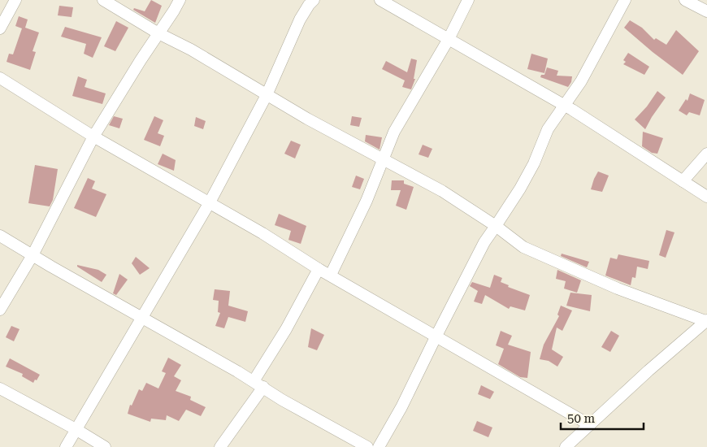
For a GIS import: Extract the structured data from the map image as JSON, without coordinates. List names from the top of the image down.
{
  "scale_bar": "50 m"
}
